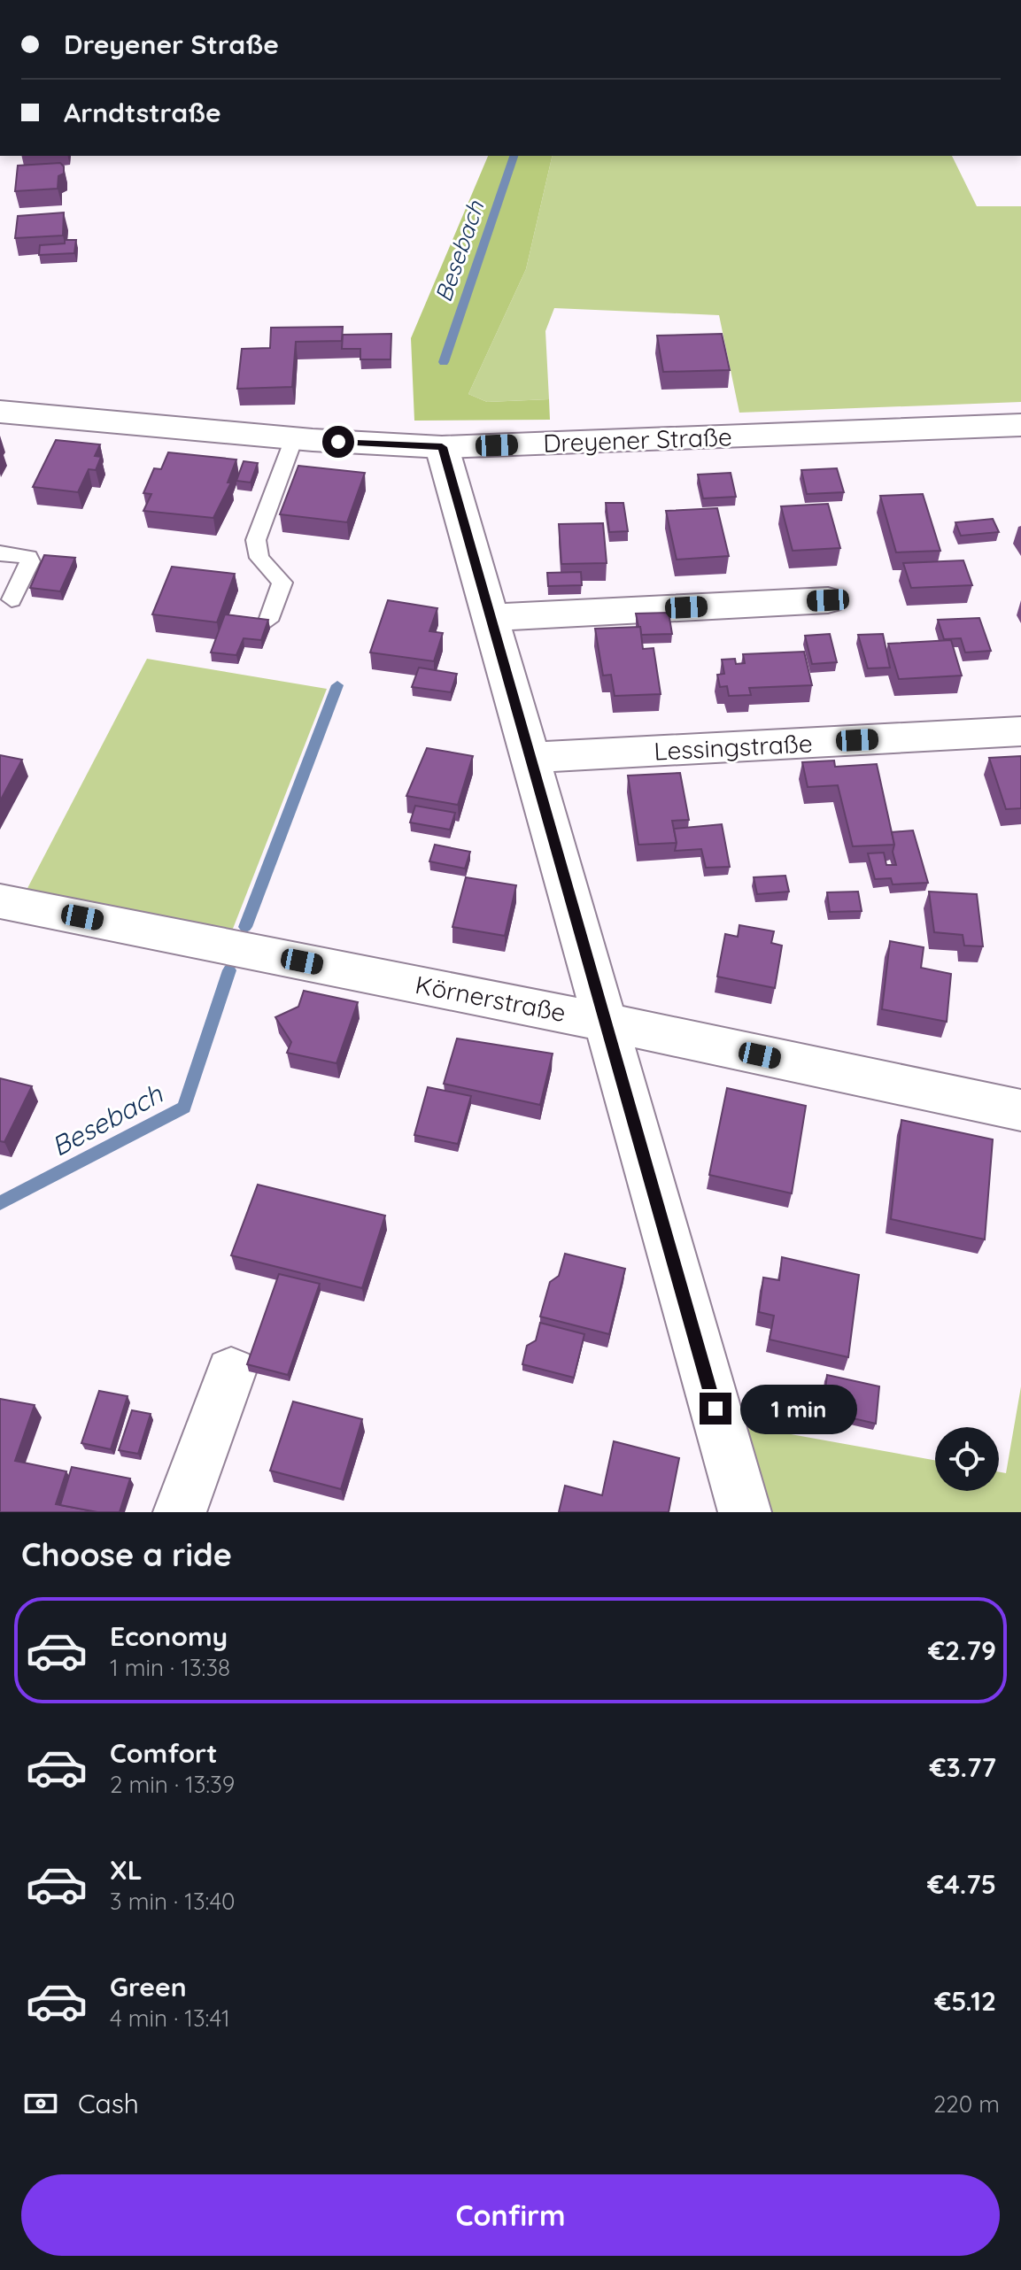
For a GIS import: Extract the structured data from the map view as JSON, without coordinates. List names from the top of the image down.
{
  "streets": {
    "street": ["Dreyener Straße", "Lessingstraße", "Körnerstraße"]
  },
  "water": ["Besebach"],
  "page": {
    "banner": ["Dreyener Straße", "Arndtstraße"],
    "bubble": "1 min",
    "heading": "Choose a ride",
    "list": [
      {
        "name": "Economy",
        "note": "1 min · 13:38",
        "value": "€2.79"
      },
      {
        "name": "Comfort",
        "note": "2 min · 13:39",
        "value": "€3.77"
      },
      {
        "name": "XL",
        "note": "3 min · 13:40",
        "value": "€4.75"
      },
      {
        "name": "Green",
        "note": "4 min · 13:41",
        "value": "€5.12"
      }
    ],
    "pay": ["Cash", "220 m"],
    "buttons": "Confirm"
  }
}
